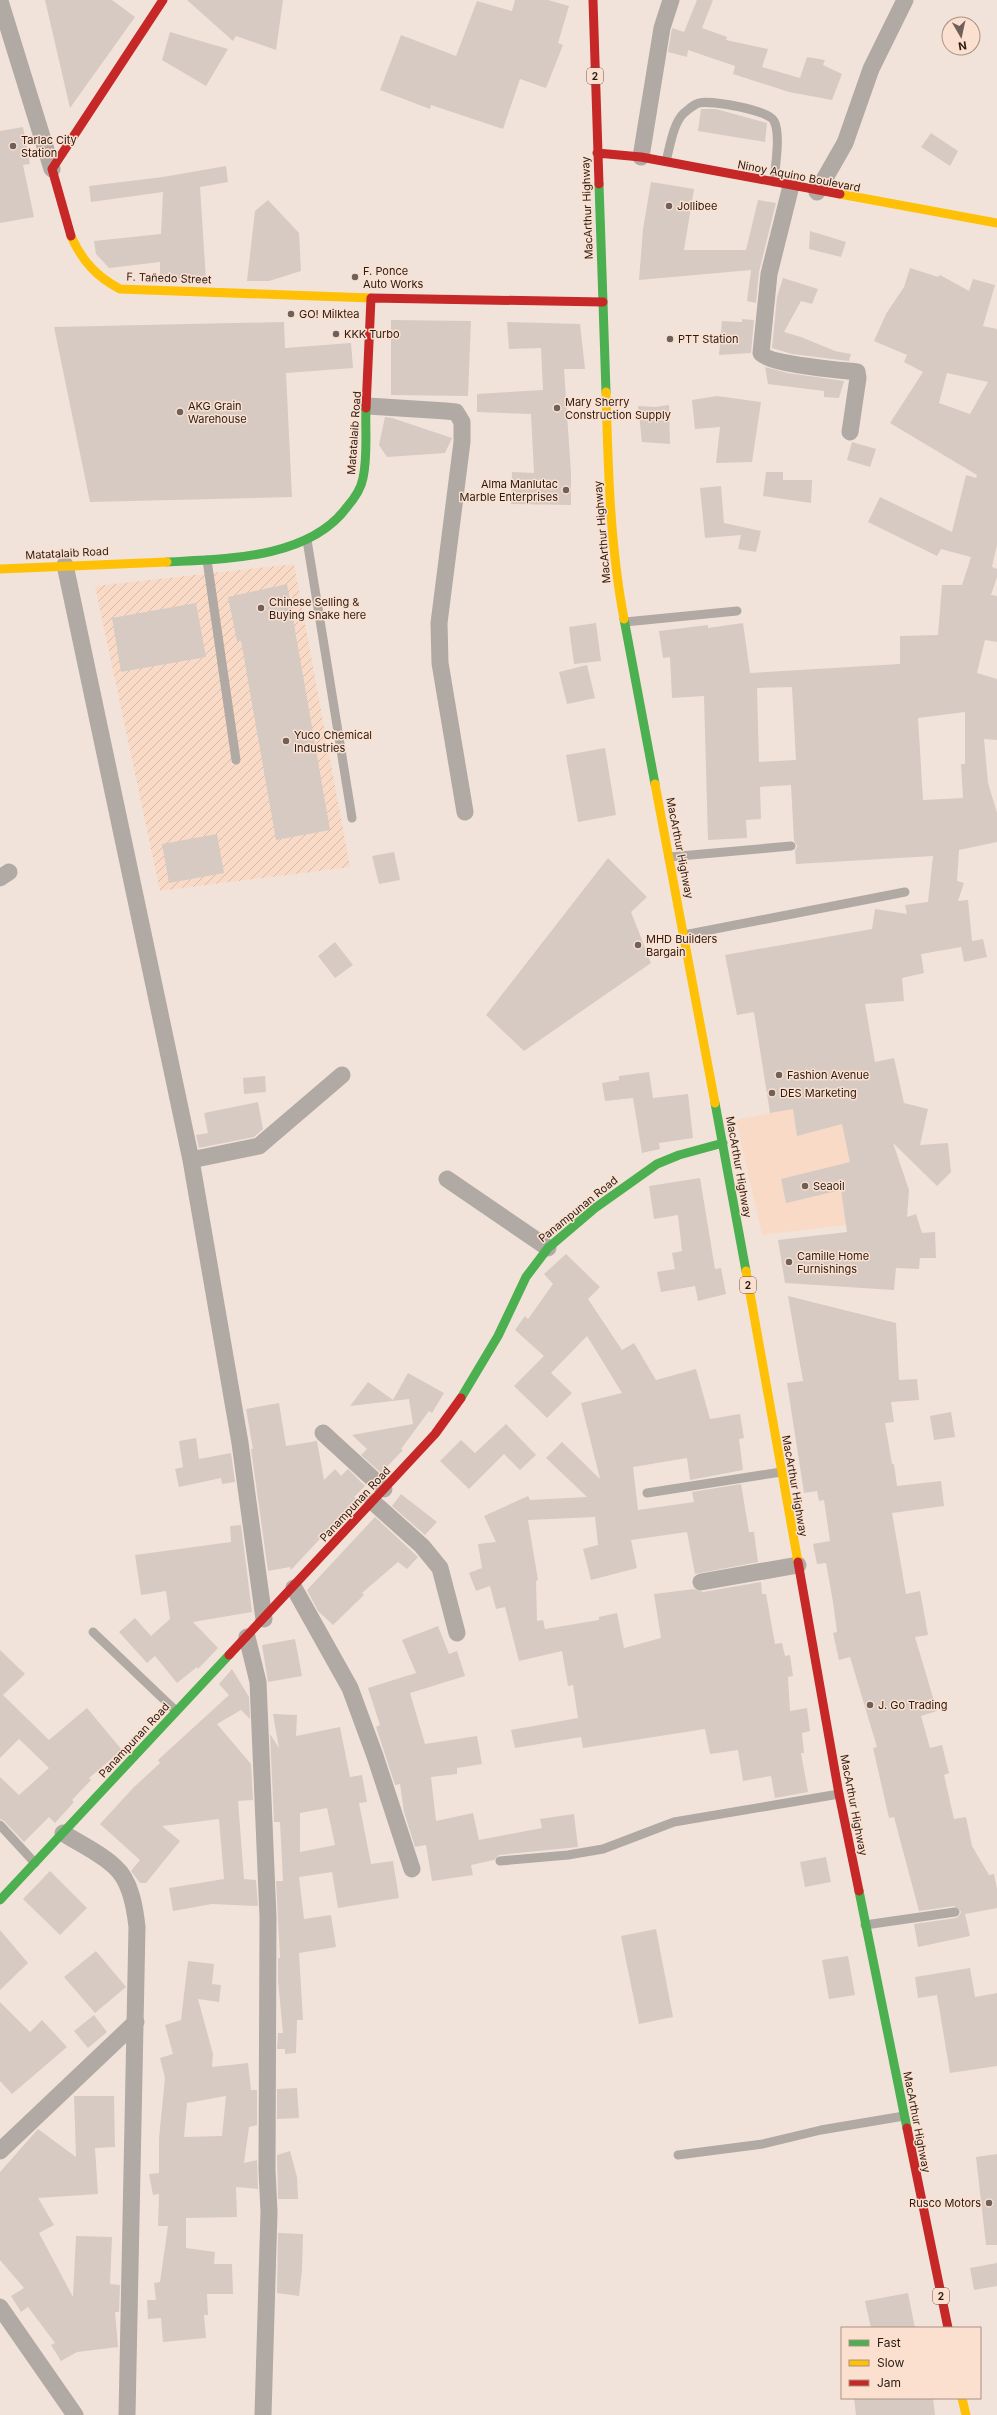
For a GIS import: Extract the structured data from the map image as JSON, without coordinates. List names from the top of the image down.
{
  "streets": {
    "main road": [
      "2",
      "Ninoy Aquino Boulevard",
      "MacArthur Highway",
      "F. Tañedo Street",
      "Matatalaib Road",
      "Panampunan Road"
    ]
  },
  "crossings": [
    ["Ninoy Aquino Boulevard", "MacArthur Highway"],
    ["MacArthur Highway", "Panampunan Road"],
    ["F. Tañedo Street", "Matatalaib Road"]
  ],
  "places": [
    "Tarlac City Station",
    "Jollibee",
    "F. Ponce Auto Works",
    "GO! Milktea",
    "KKK Turbo",
    "PTT Station",
    "Mary Sherry Construction Supply",
    "AKG Grain Warehouse",
    "Alma Manlutac Marble Enterprises",
    "Chinese Selling & Buying Snake here",
    "Yuco Chemical Industries",
    "MHD Builders Bargain",
    "Fashion Avenue",
    "DES Marketing",
    "Seaoil",
    "Camille Home Furnishings",
    "J. Go Trading",
    "Rusco Motors"
  ],
  "legend": ["Fast", "Slow", "Jam"],
  "north": "bottom"
}
